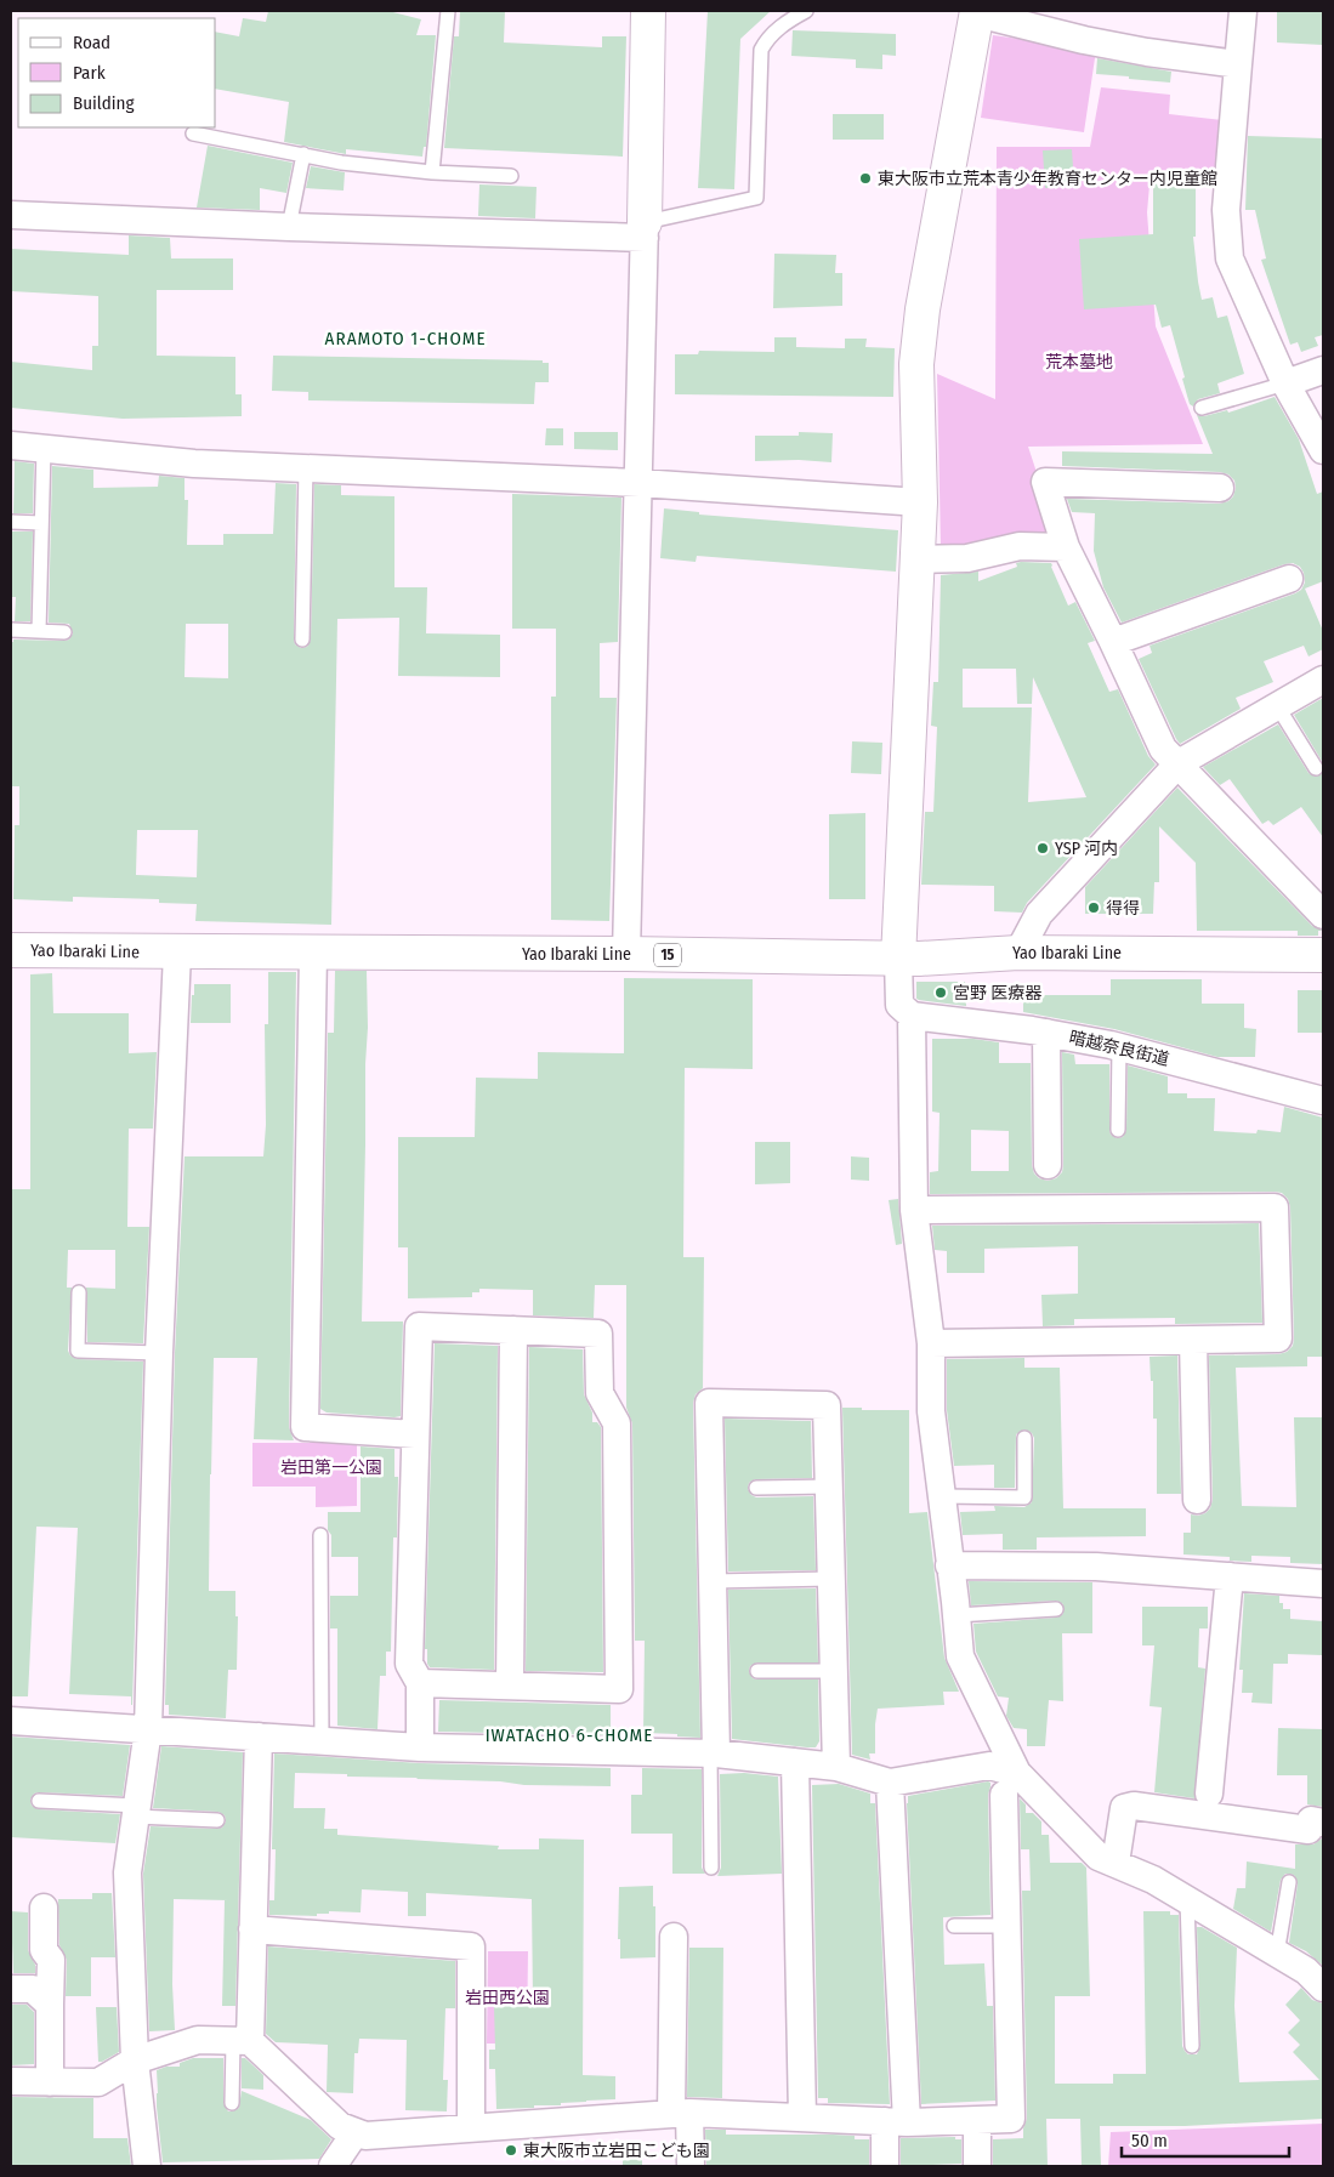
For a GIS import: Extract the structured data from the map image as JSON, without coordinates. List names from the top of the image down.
{
  "streets": {
    "main road": ["Yao Ibaraki Line", "15"],
    "street": ["暗越奈良街道"]
  },
  "districts": ["ARAMOTO 1-CHOME", "IWATACHO 6-CHOME"],
  "parks": ["荒本墓地", "岩田第一公園", "岩田西公園"],
  "places": [
    "東大阪市立荒本青少年教育センター内児童館",
    "YSP 河内",
    "得得",
    "宮野 医療器",
    "東大阪市立岩田こども園"
  ],
  "legend": ["Road", "Park", "Building"],
  "scale_bar": "50 m"
}
